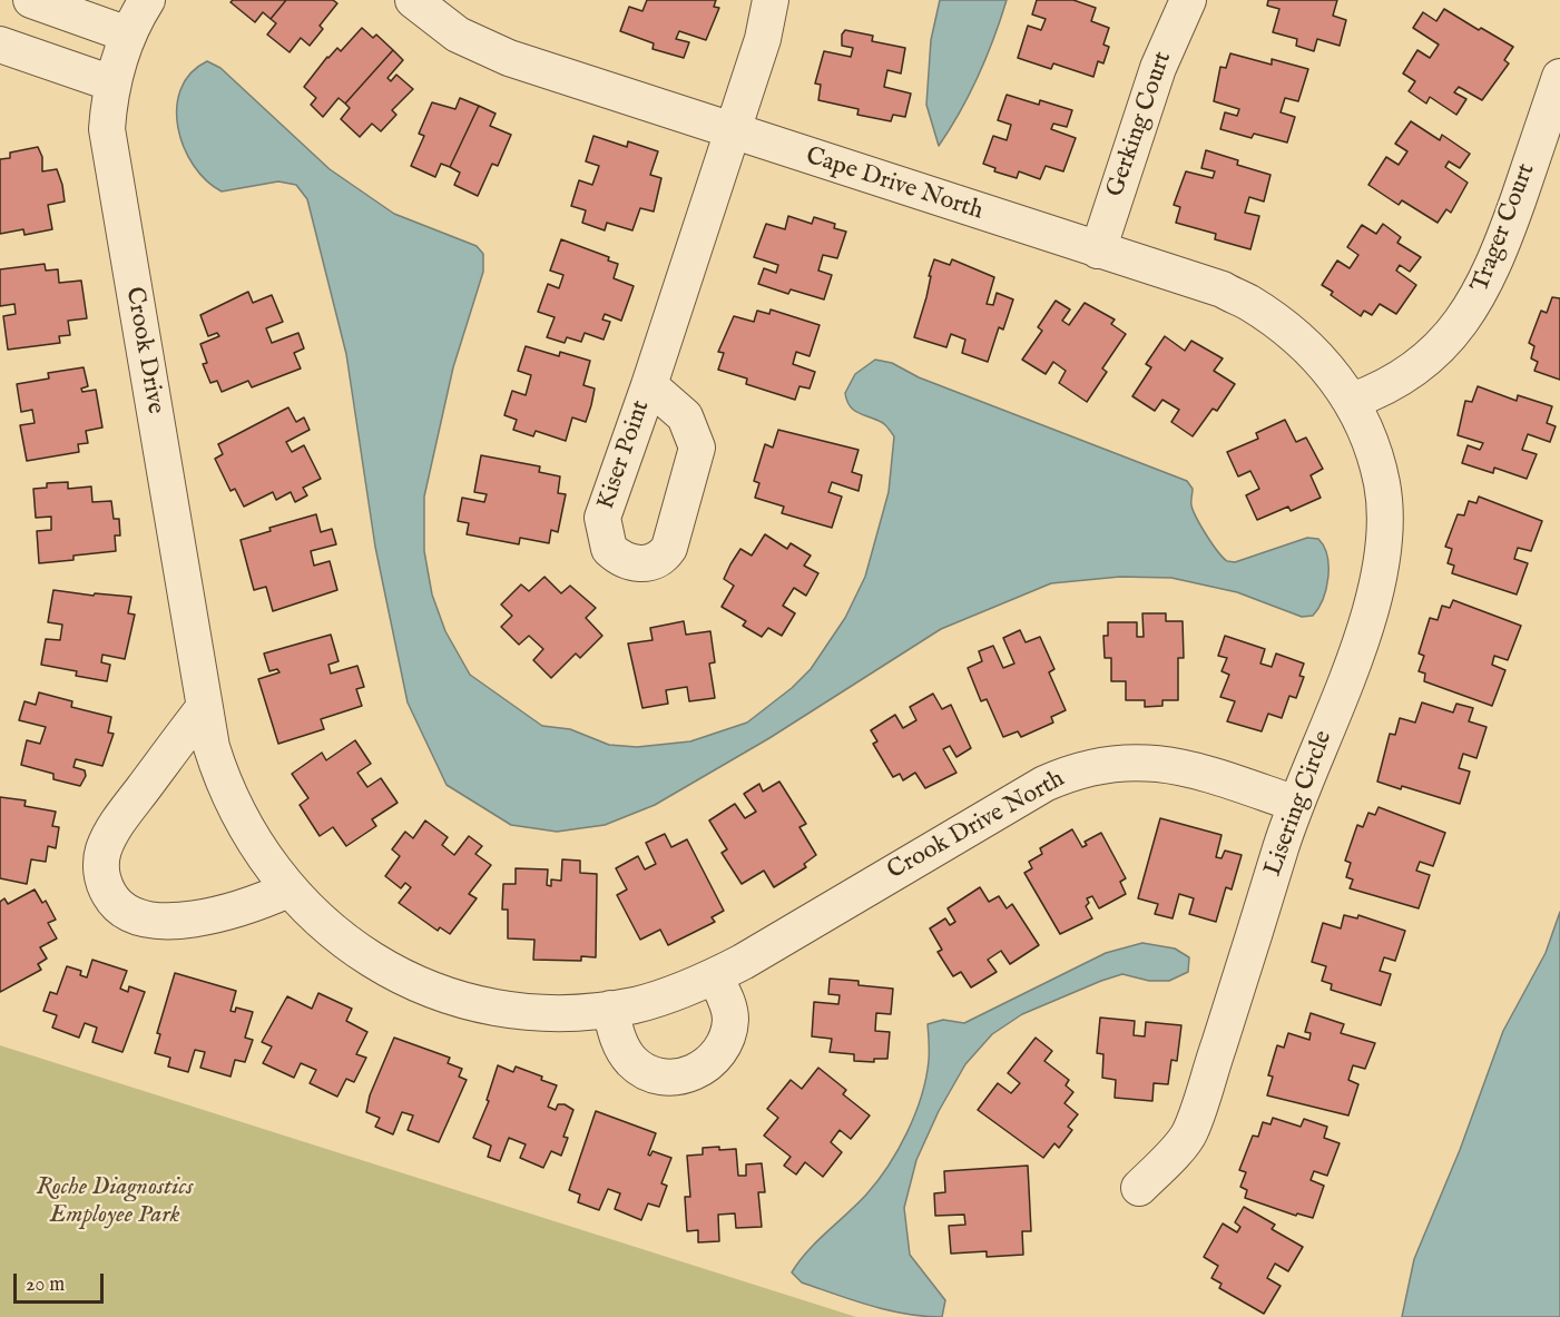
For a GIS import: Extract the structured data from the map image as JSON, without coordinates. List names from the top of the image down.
{
  "streets": {
    "street": [
      "Gerking Court",
      "Cape Drive North",
      "Trager Court",
      "Crook Drive",
      "Kiser Point",
      "Lisering Circle",
      "Crook Drive North"
    ]
  },
  "crossings": [
    ["Gerking Court", "Cape Drive North"],
    ["Cape Drive North", "Trager Court"],
    ["Cape Drive North", "Kiser Point"],
    ["Cape Drive North", "Lisering Circle"],
    ["Trager Court", "Lisering Circle"],
    ["Crook Drive", "Crook Drive North"],
    ["Lisering Circle", "Crook Drive North"]
  ],
  "parks": ["Roche Diagnostics Employee Park"],
  "scale_bar": "20 m"
}
